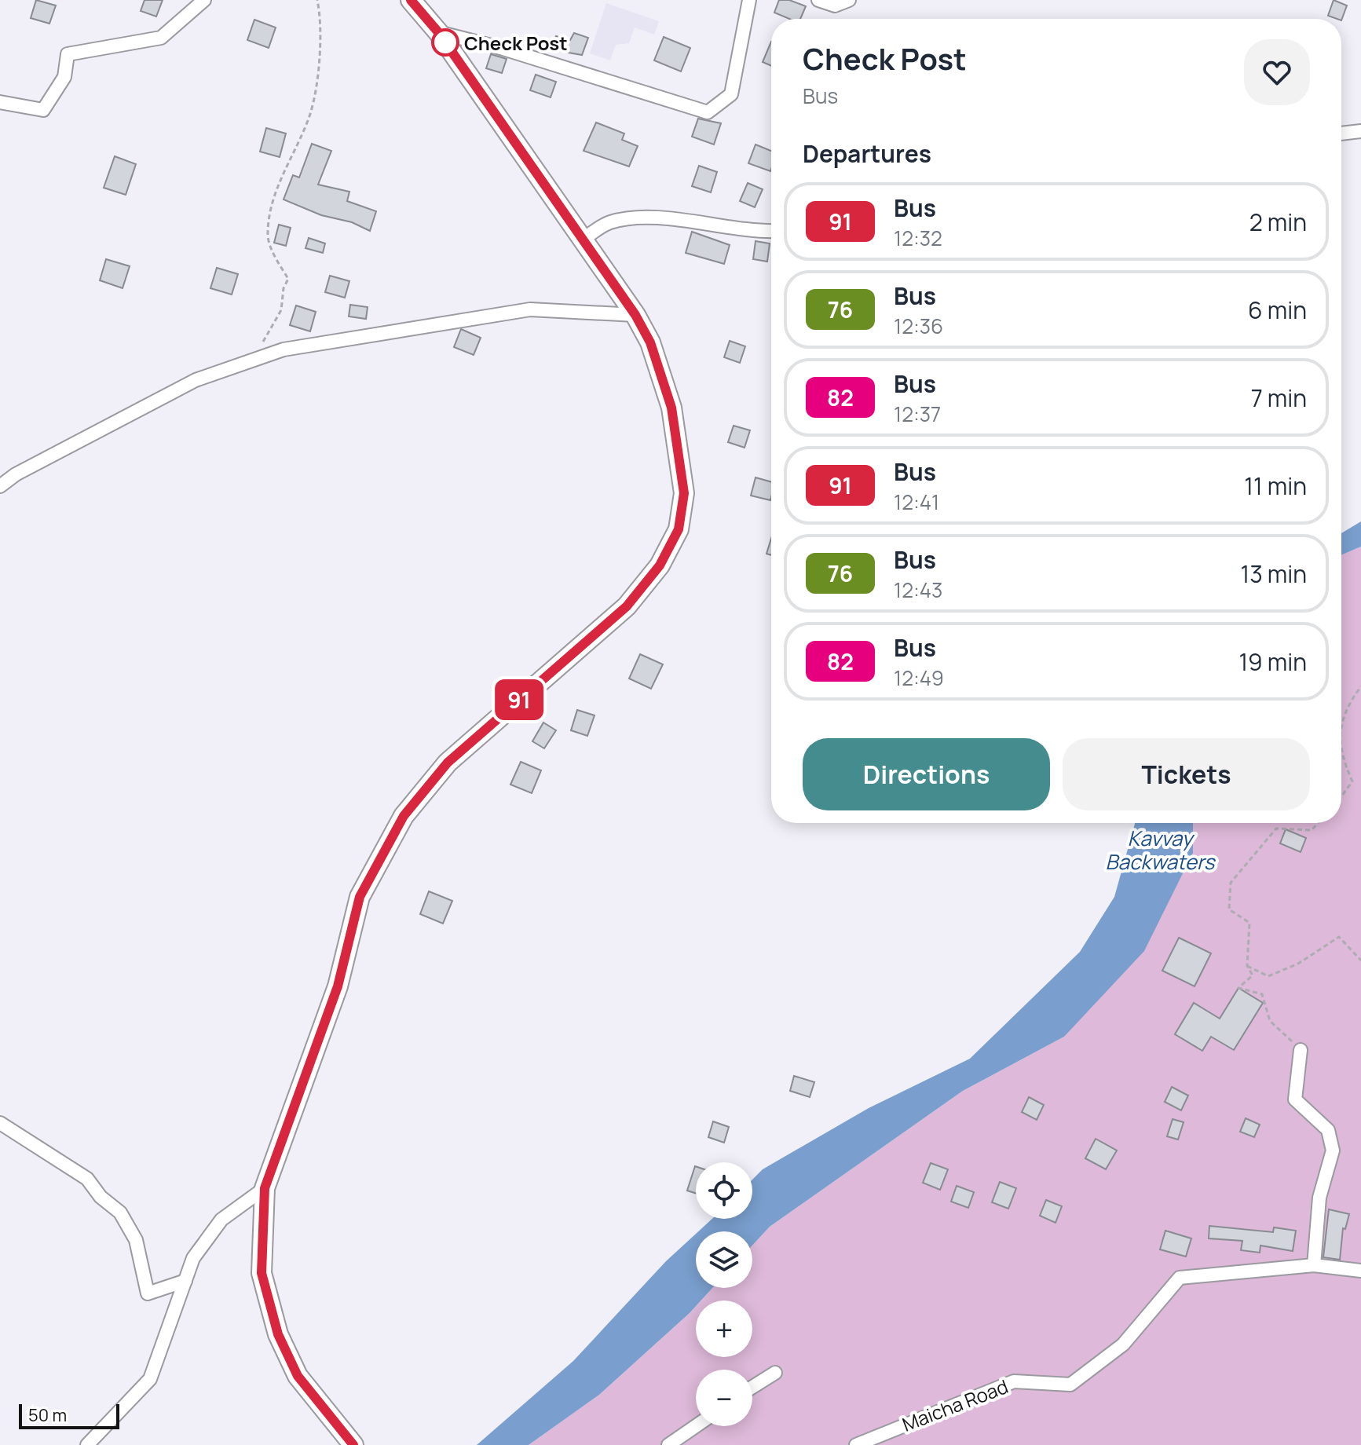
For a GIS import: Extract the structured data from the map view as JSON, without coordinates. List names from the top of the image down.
{
  "streets": {
    "street": ["Maicha Road"]
  },
  "water": ["Kavvay Backwaters"],
  "places": ["Check Post"],
  "lines": ["bus line 91"],
  "scale_bar": "50 m",
  "page": {
    "on_map": "91",
    "heading": [
      ["Check Post", "Bus"],
      "Departures"
    ],
    "list": [
      {
        "mark": "91",
        "name": "Bus",
        "note": "12:32",
        "value": "2 min"
      },
      {
        "mark": "76",
        "name": "Bus",
        "note": "12:36",
        "value": "6 min"
      },
      {
        "mark": "82",
        "name": "Bus",
        "note": "12:37",
        "value": "7 min"
      },
      {
        "mark": "91",
        "name": "Bus",
        "note": "12:41",
        "value": "11 min"
      },
      {
        "mark": "76",
        "name": "Bus",
        "note": "12:43",
        "value": "13 min"
      },
      {
        "mark": "82",
        "name": "Bus",
        "note": "12:49",
        "value": "19 min"
      }
    ],
    "buttons": ["Directions", "Tickets"],
    "map_buttons": ["+", "−"],
    "scale": "50 m"
  }
}
